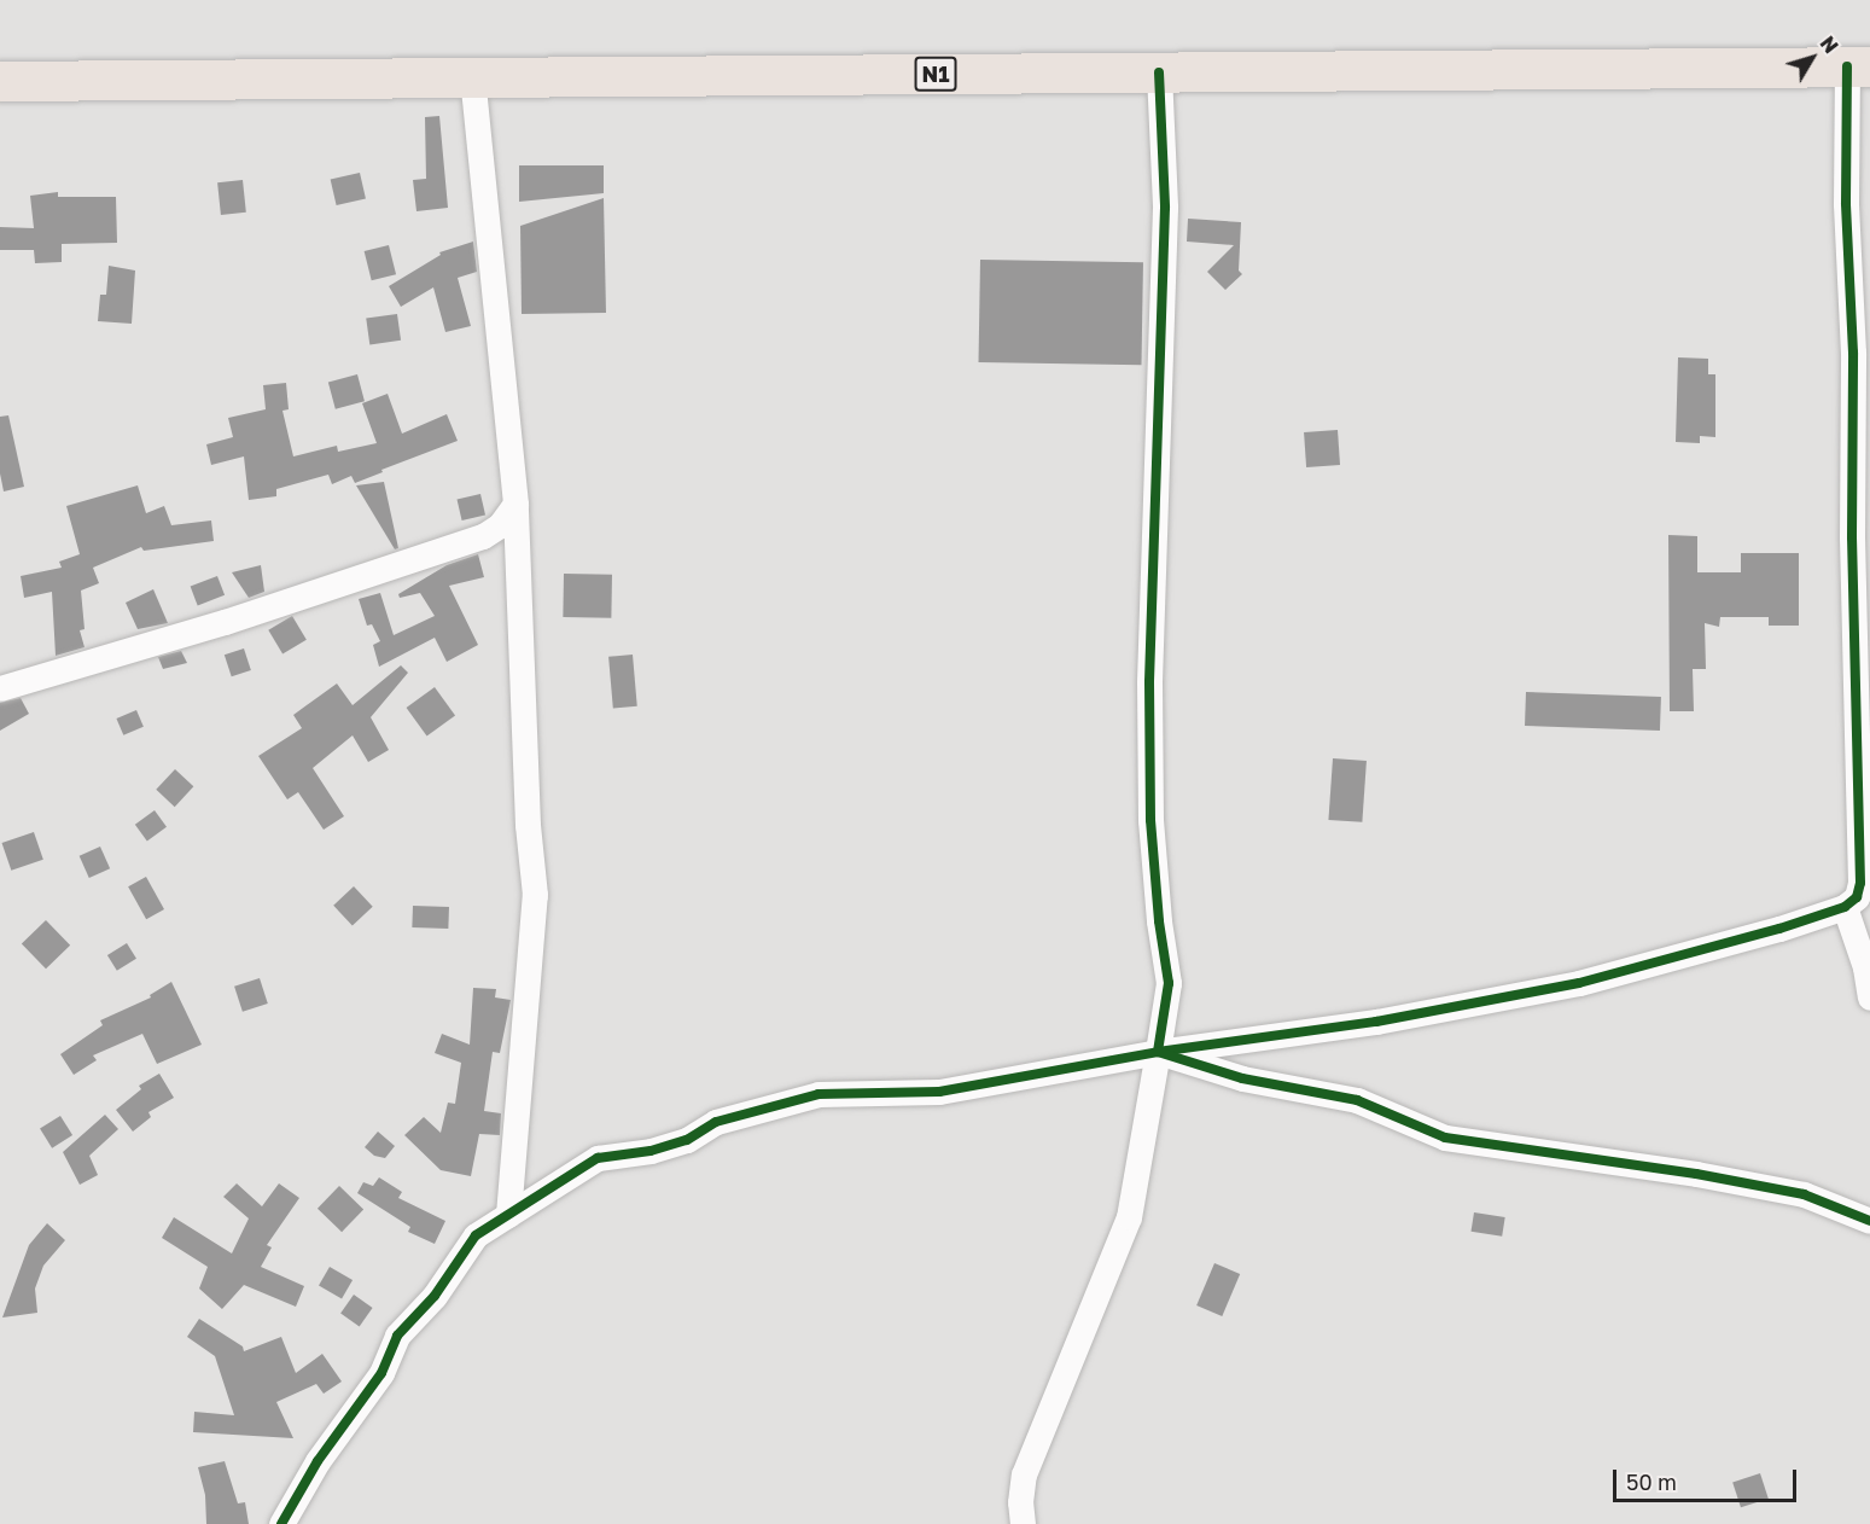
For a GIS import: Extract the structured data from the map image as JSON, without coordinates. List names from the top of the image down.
{
  "streets": {
    "highway": ["N1"]
  },
  "scale_bar": "50 m",
  "north": "top right"
}
